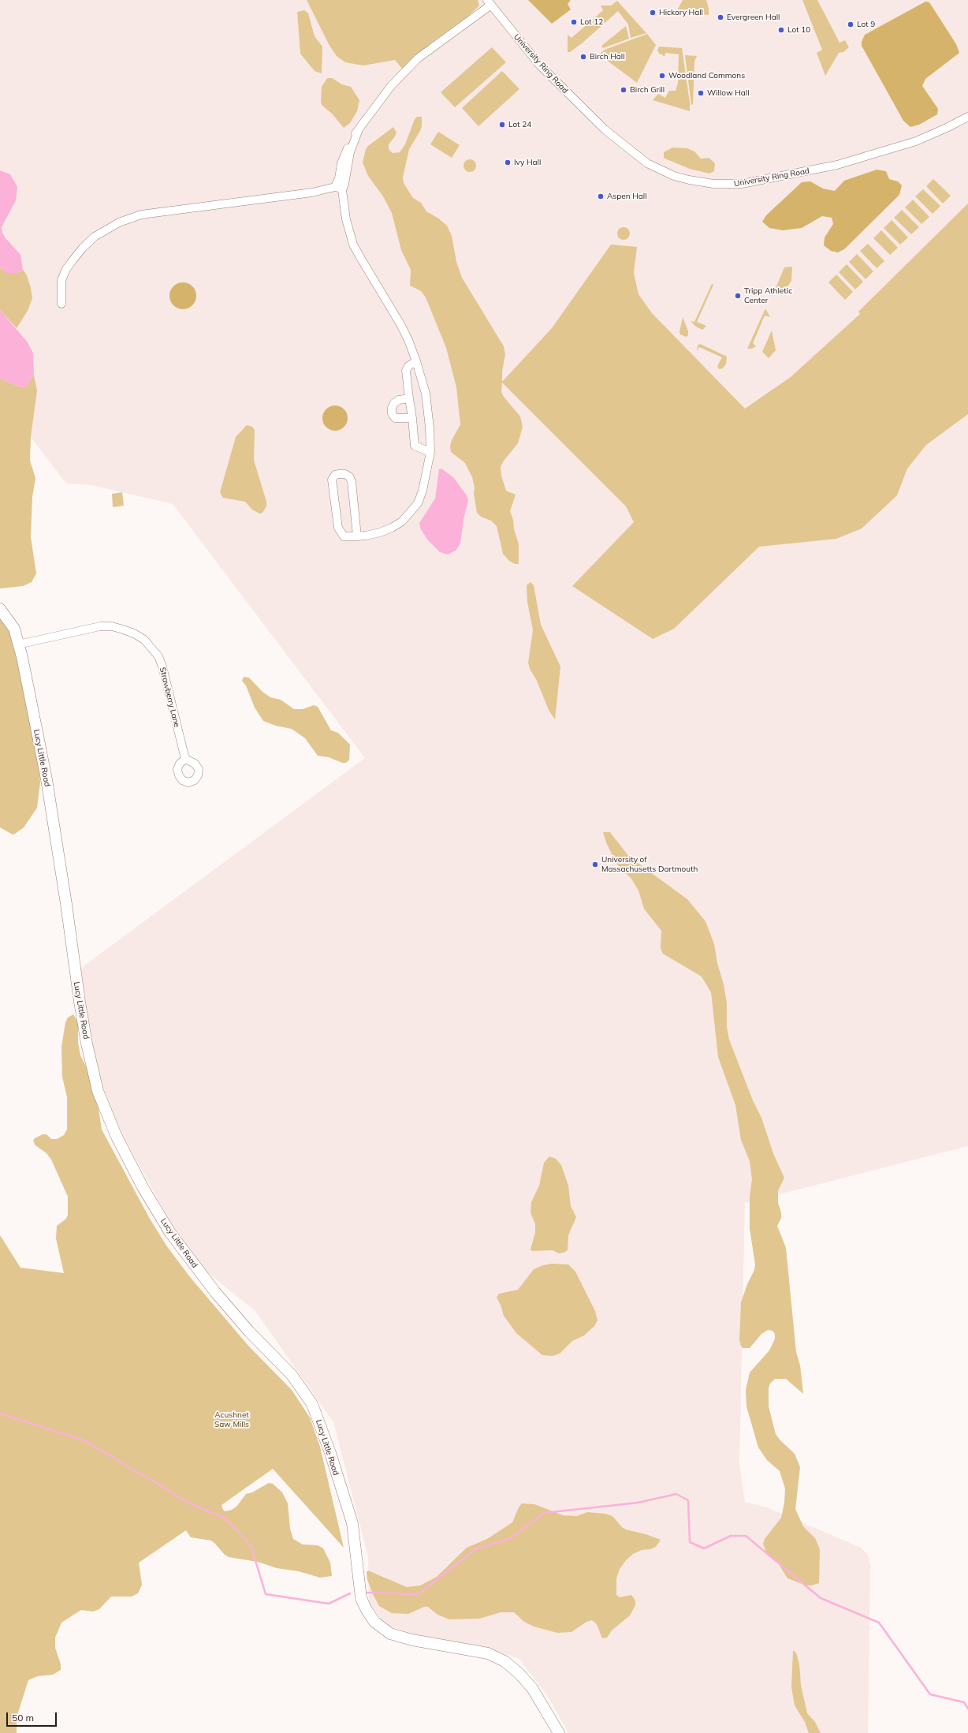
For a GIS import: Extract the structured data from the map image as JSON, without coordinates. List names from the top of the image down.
{
  "streets": {
    "street": ["University Ring Road", "Strawberry Lane", "Lucy Little Road"]
  },
  "crossings": [
    ["Strawberry Lane", "Lucy Little Road"]
  ],
  "parks": ["Acushnet Saw Mills"],
  "places": [
    "Hickory Hall",
    "Evergreen Hall",
    "Lot 12",
    "Lot 9",
    "Lot 10",
    "Birch Hall",
    "Woodland Commons",
    "Birch Grill",
    "Willow Hall",
    "Lot 24",
    "Ivy Hall",
    "Aspen Hall",
    "Tripp Athletic Center",
    "University of Massachusetts Dartmouth"
  ],
  "scale_bar": "50 m"
}
